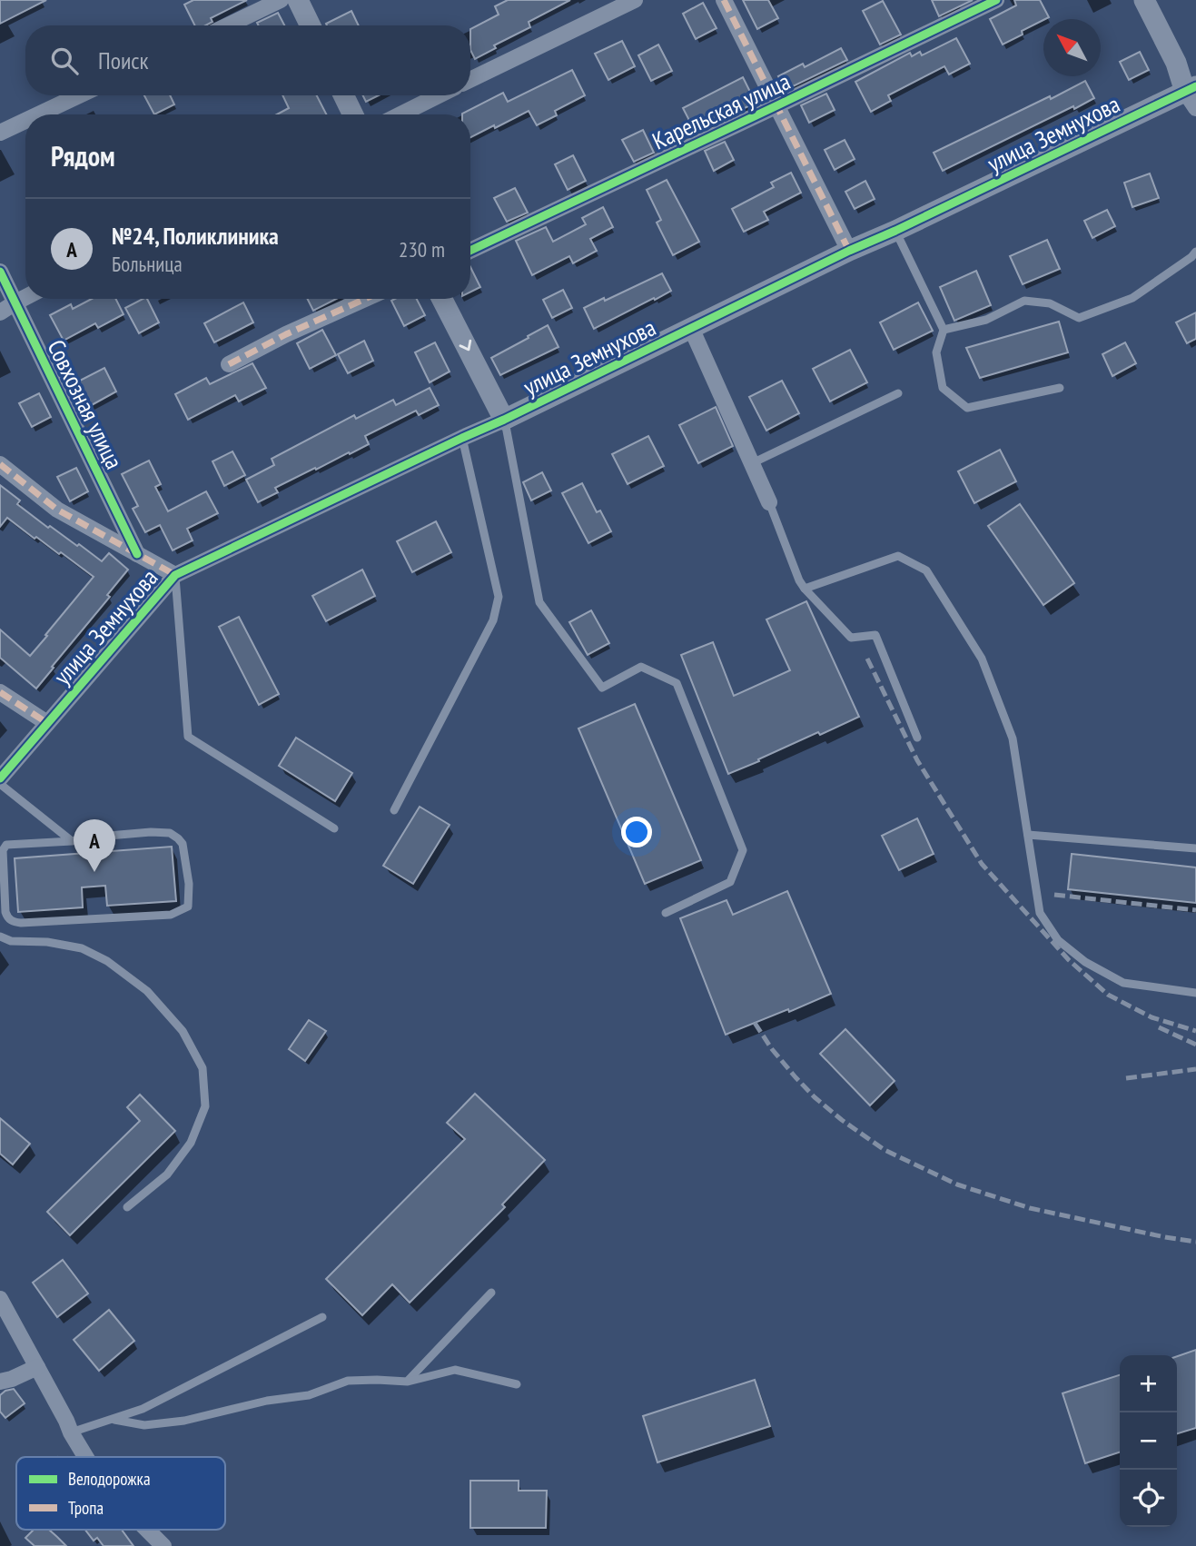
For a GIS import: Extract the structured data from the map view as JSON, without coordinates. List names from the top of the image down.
{
  "streets": {
    "street": ["Карельская улица", "улица Земнухова", "Совхозная улица"]
  },
  "legend": ["Велодорожка", "Тропа"],
  "north": "top left",
  "page": {
    "search": "Поиск",
    "heading": "Рядом",
    "list": [
      {
        "mark": "A",
        "name": "№24, Поликлиника",
        "note": "Больница",
        "value": "230 m"
      }
    ],
    "pins": "A",
    "map_buttons": ["+", "−"]
  }
}
